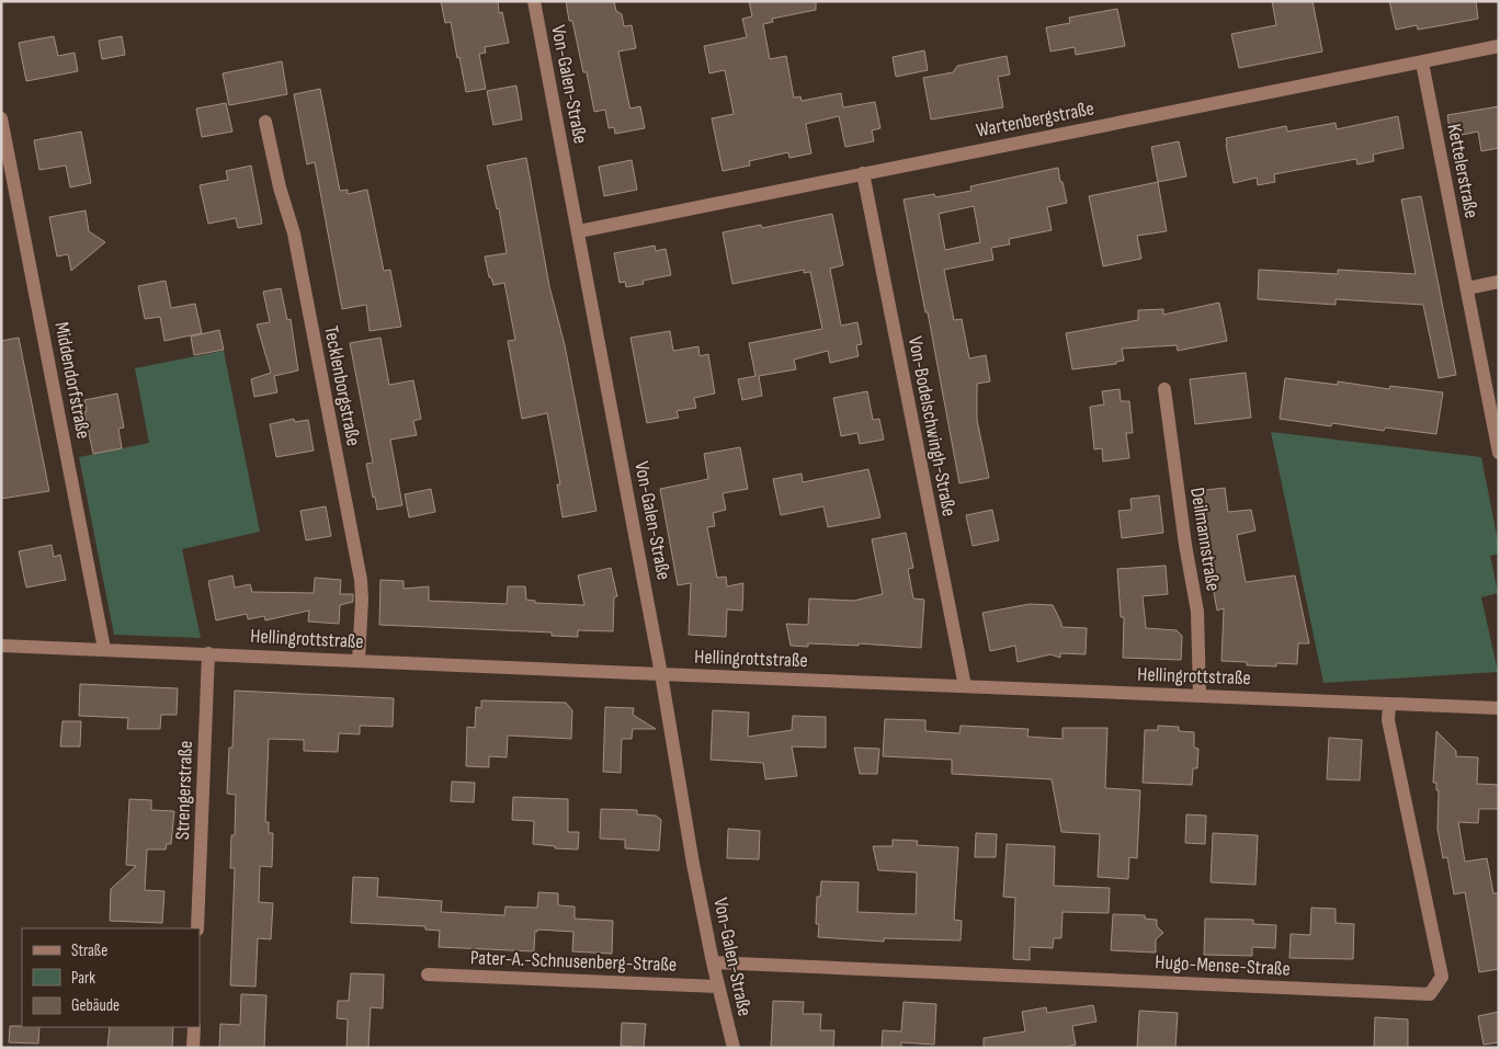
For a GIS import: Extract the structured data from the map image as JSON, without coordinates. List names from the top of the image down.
{
  "streets": {
    "street": [
      "Von-Galen-Straße",
      "Wartenbergstraße",
      "Kettelerstraße",
      "Middendorfstraße",
      "Tecklenborgstraße",
      "Von-Bodelschwingh-Straße",
      "Deilmannstraße",
      "Hellingrottstraße",
      "Strengerstraße",
      "Pater-A.-Schnusenberg-Straße",
      "Hugo-Mense-Straße"
    ]
  },
  "crossings": [
    ["Von-Galen-Straße", "Wartenbergstraße"],
    ["Von-Galen-Straße", "Hellingrottstraße"],
    ["Von-Galen-Straße", "Pater-A.-Schnusenberg-Straße"],
    ["Von-Galen-Straße", "Hugo-Mense-Straße"],
    ["Wartenbergstraße", "Kettelerstraße"],
    ["Wartenbergstraße", "Von-Bodelschwingh-Straße"],
    ["Middendorfstraße", "Hellingrottstraße"],
    ["Tecklenborgstraße", "Hellingrottstraße"],
    ["Von-Bodelschwingh-Straße", "Hellingrottstraße"],
    ["Deilmannstraße", "Hellingrottstraße"],
    ["Hellingrottstraße", "Strengerstraße"],
    ["Hellingrottstraße", "Hugo-Mense-Straße"]
  ],
  "legend": ["Straße", "Park", "Gebäude"]
}
